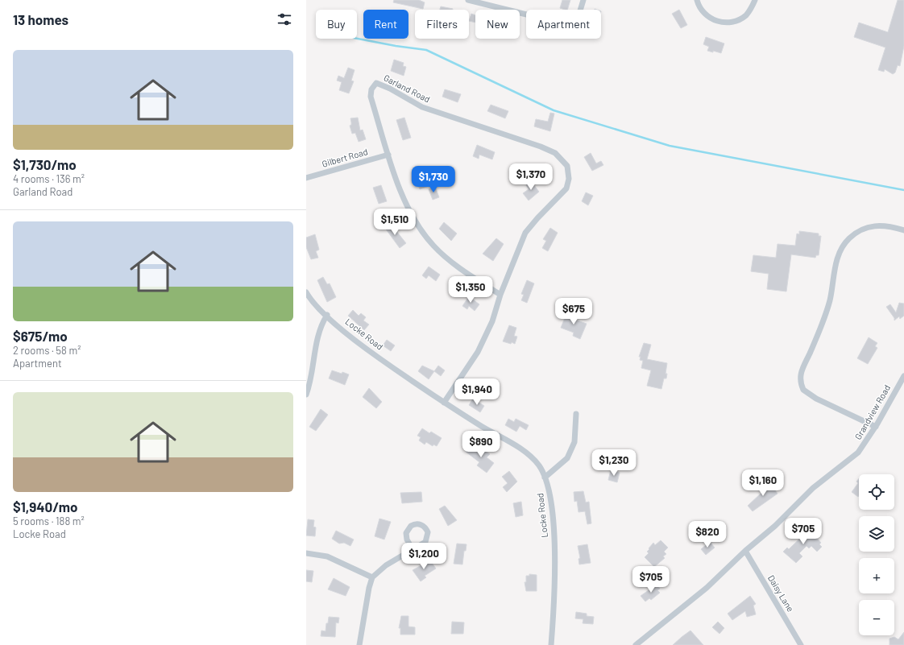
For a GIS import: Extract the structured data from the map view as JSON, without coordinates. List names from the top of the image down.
{
  "streets": {
    "street": [
      "Garland Road",
      "Gilbert Road",
      "Locke Road",
      "Grandview Road",
      "Daisy Lane"
    ]
  },
  "crossings": [
    ["Garland Road", "Gilbert Road"],
    ["Garland Road", "Locke Road"],
    ["Grandview Road", "Daisy Lane"]
  ],
  "page": {
    "heading": "13 homes",
    "chip": [
      "Buy",
      "Rent",
      "Filters",
      "New",
      "Apartment"
    ],
    "list": [
      {
        "name": "$1,730/mo",
        "note": "4 rooms · 136 m² · Garland Road"
      },
      {
        "name": "$675/mo",
        "note": "2 rooms · 58 m² · Apartment"
      },
      {
        "name": "$1,940/mo",
        "note": "5 rooms · 188 m² · Locke Road"
      }
    ],
    "price": [
      "$1,370",
      "$1,730",
      "$1,510",
      "$1,350",
      "$675",
      "$1,940",
      "$890",
      "$1,230",
      "$1,160",
      "$705",
      "$820",
      "$1,200",
      "$705"
    ],
    "map_buttons": ["+", "−"]
  }
}
